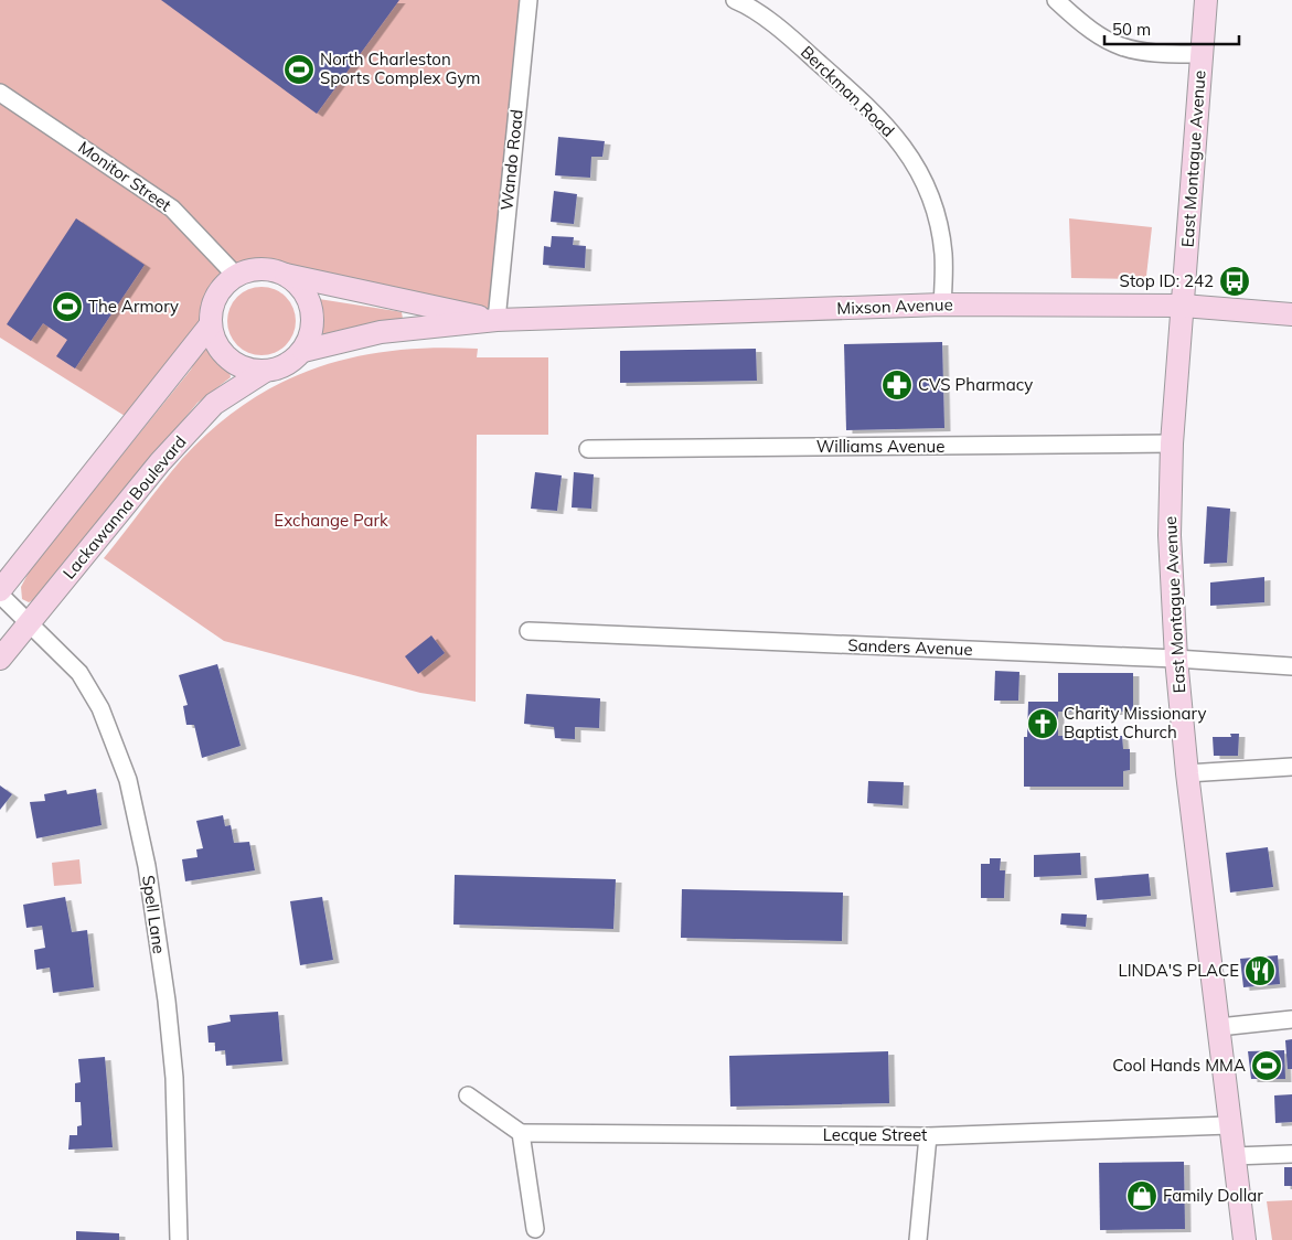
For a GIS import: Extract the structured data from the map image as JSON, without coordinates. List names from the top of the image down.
{
  "streets": {
    "street": [
      "Berckman Road",
      "East Montague Avenue",
      "Wando Road",
      "Monitor Street",
      "Mixson Avenue",
      "Williams Avenue",
      "Lackawanna Boulevard",
      "Sanders Avenue",
      "Spell Lane",
      "Lecque Street"
    ]
  },
  "crossings": [
    ["Berckman Road", "Mixson Avenue"],
    ["East Montague Avenue", "Mixson Avenue"],
    ["East Montague Avenue", "Williams Avenue"],
    ["East Montague Avenue", "Sanders Avenue"],
    ["East Montague Avenue", "Lecque Street"],
    ["Wando Road", "Mixson Avenue"],
    ["Monitor Street", "Lackawanna Boulevard"],
    ["Lackawanna Boulevard", "Spell Lane"]
  ],
  "parks": ["Exchange Park"],
  "places": {
    "sports": ["North Charleston Sports Complex Gym", "The Armory", "Cool Hands MMA"],
    "bus stop": ["Stop ID: 242"],
    "pharmacy": ["CVS Pharmacy"],
    "church": ["Charity Missionary Baptist Church"],
    "restaurant": ["LINDA'S PLACE"],
    "shop": ["Family Dollar"]
  },
  "scale_bar": "50 m"
}
